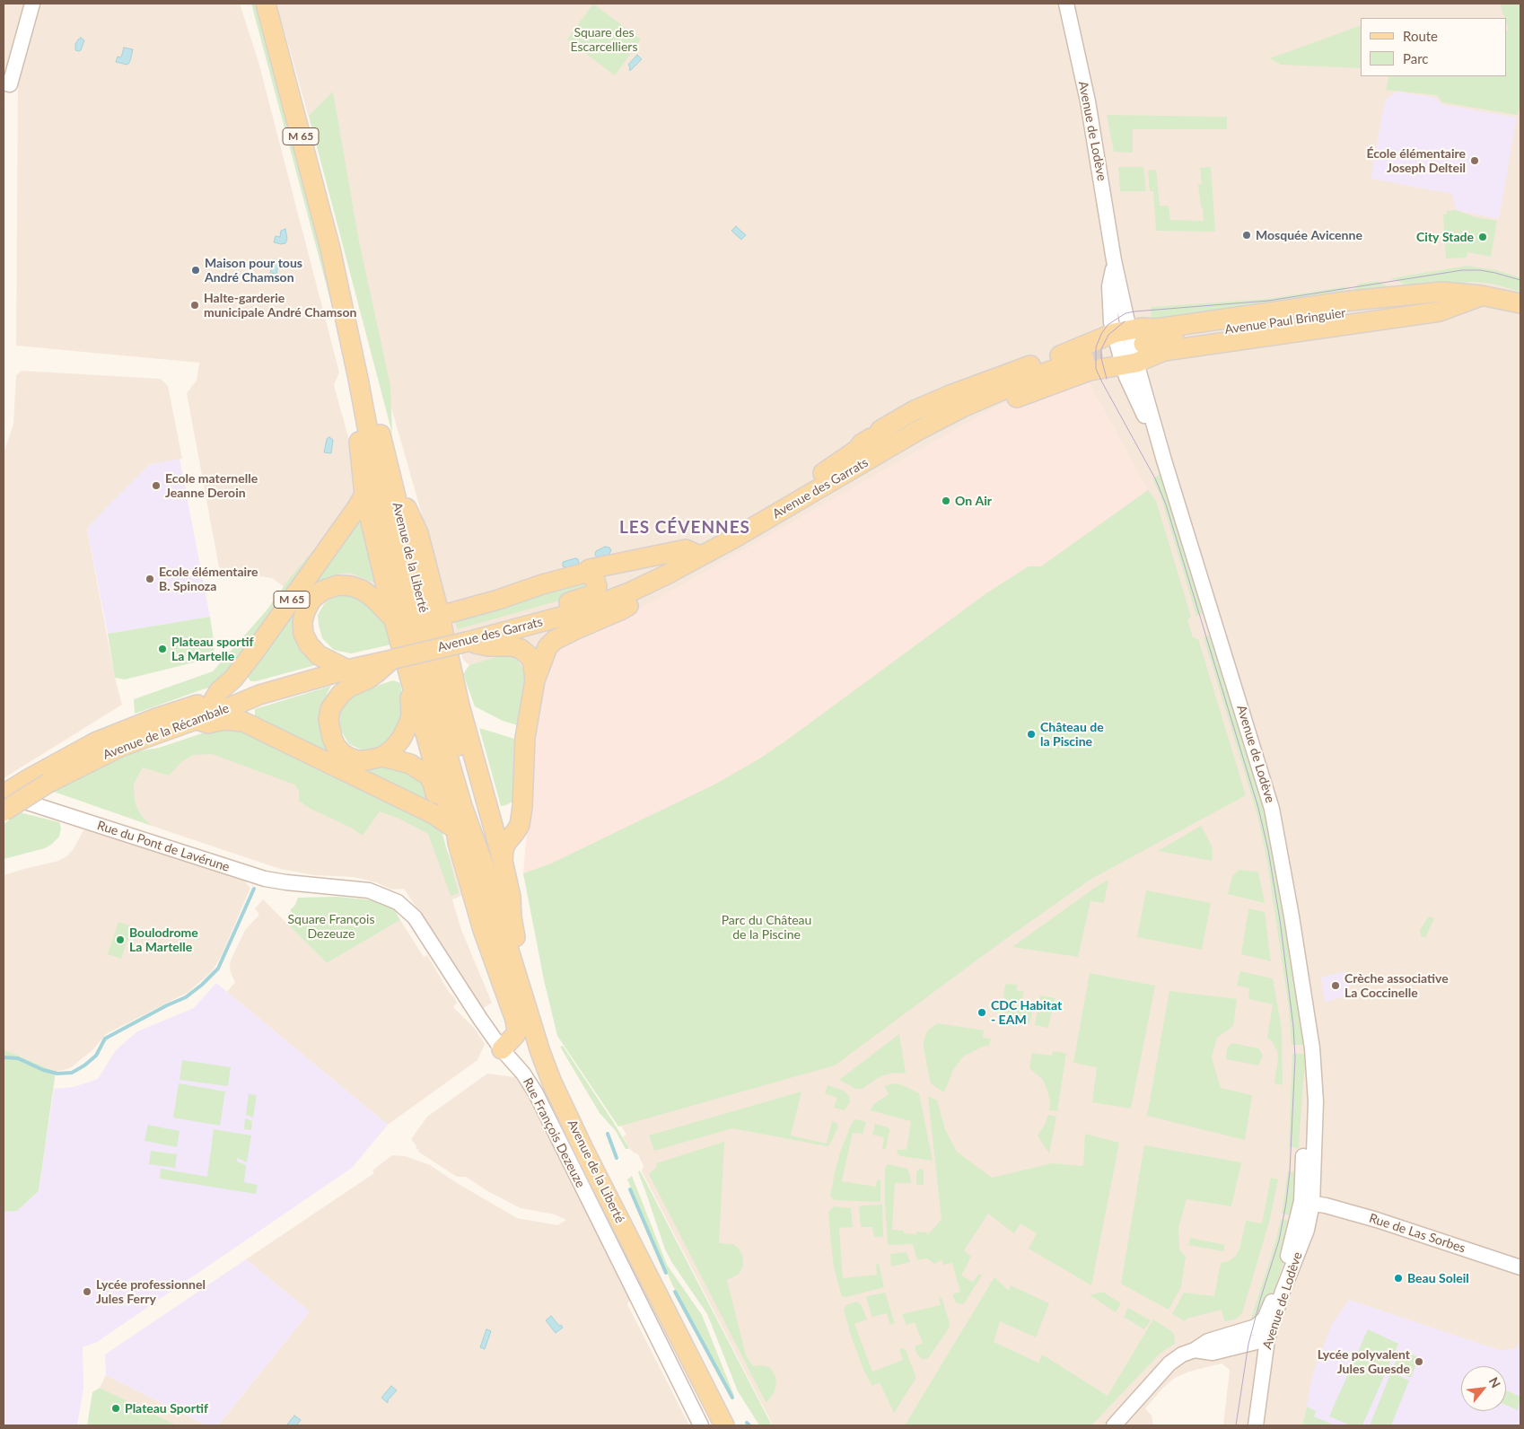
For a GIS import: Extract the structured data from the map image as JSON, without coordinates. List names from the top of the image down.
{
  "streets": {
    "main road": [
      "M 65",
      "Avenue Paul Bringuier",
      "Avenue des Garrats",
      "Avenue de la Liberté",
      "Avenue de la Récambale"
    ],
    "street": [
      "Avenue de Lodève",
      "Rue du Pont de Lavérune",
      "Rue François Dezeuze",
      "Rue de Las Sorbes"
    ]
  },
  "crossings": [
    ["Avenue de Lodève", "Avenue Paul Bringuier"],
    ["Avenue de Lodève", "Rue de Las Sorbes"],
    ["M 65", "Avenue de la Liberté"],
    ["M 65", "Avenue de la Récambale"],
    ["Avenue des Garrats", "Avenue de la Récambale"],
    ["Avenue de la Récambale", "Rue du Pont de Lavérune"],
    ["Rue du Pont de Lavérune", "Rue François Dezeuze"]
  ],
  "districts": ["LES CÉVENNES"],
  "parks": ["Square des Escarcelliers", "Square François Dezeuze", "Parc du Château de la Piscine"],
  "places": [
    "École élémentaire Joseph Delteil",
    "Mosquée Avicenne",
    "City Stade",
    "Maison pour tous André Chamson",
    "Halte-garderie municipale André Chamson",
    "Ecole maternelle Jeanne Deroin",
    "On Air",
    "Ecole élémentaire B. Spinoza",
    "Plateau sportif La Martelle",
    "Château de la Piscine",
    "Boulodrome La Martelle",
    "Crèche associative La Coccinelle",
    "CDC Habitat - EAM",
    "Beau Soleil",
    "Lycée professionnel Jules Ferry",
    "Lycée polyvalent Jules Guesde",
    "Plateau Sportif"
  ],
  "legend": ["Route", "Parc"],
  "north": "top right"
}
